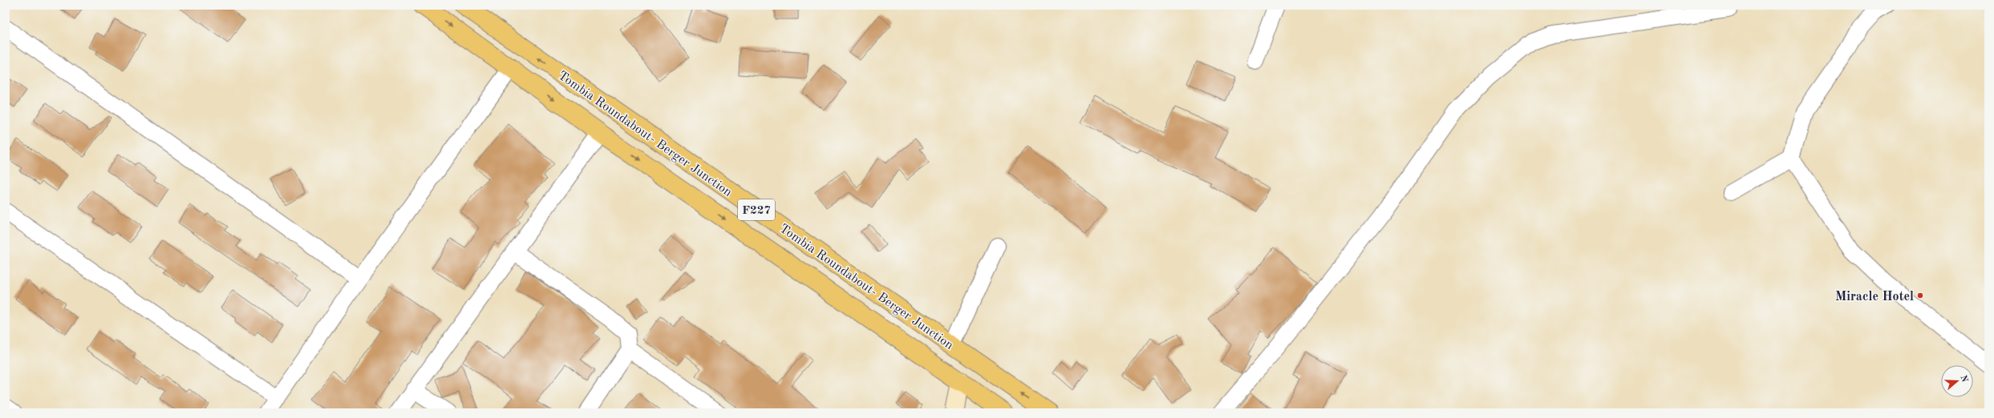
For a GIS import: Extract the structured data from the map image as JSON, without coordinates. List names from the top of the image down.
{
  "streets": {
    "main road": ["Tombia Roundabout- Berger Junction", "F227"]
  },
  "places": ["Miracle Hotel"],
  "north": "right"
}
